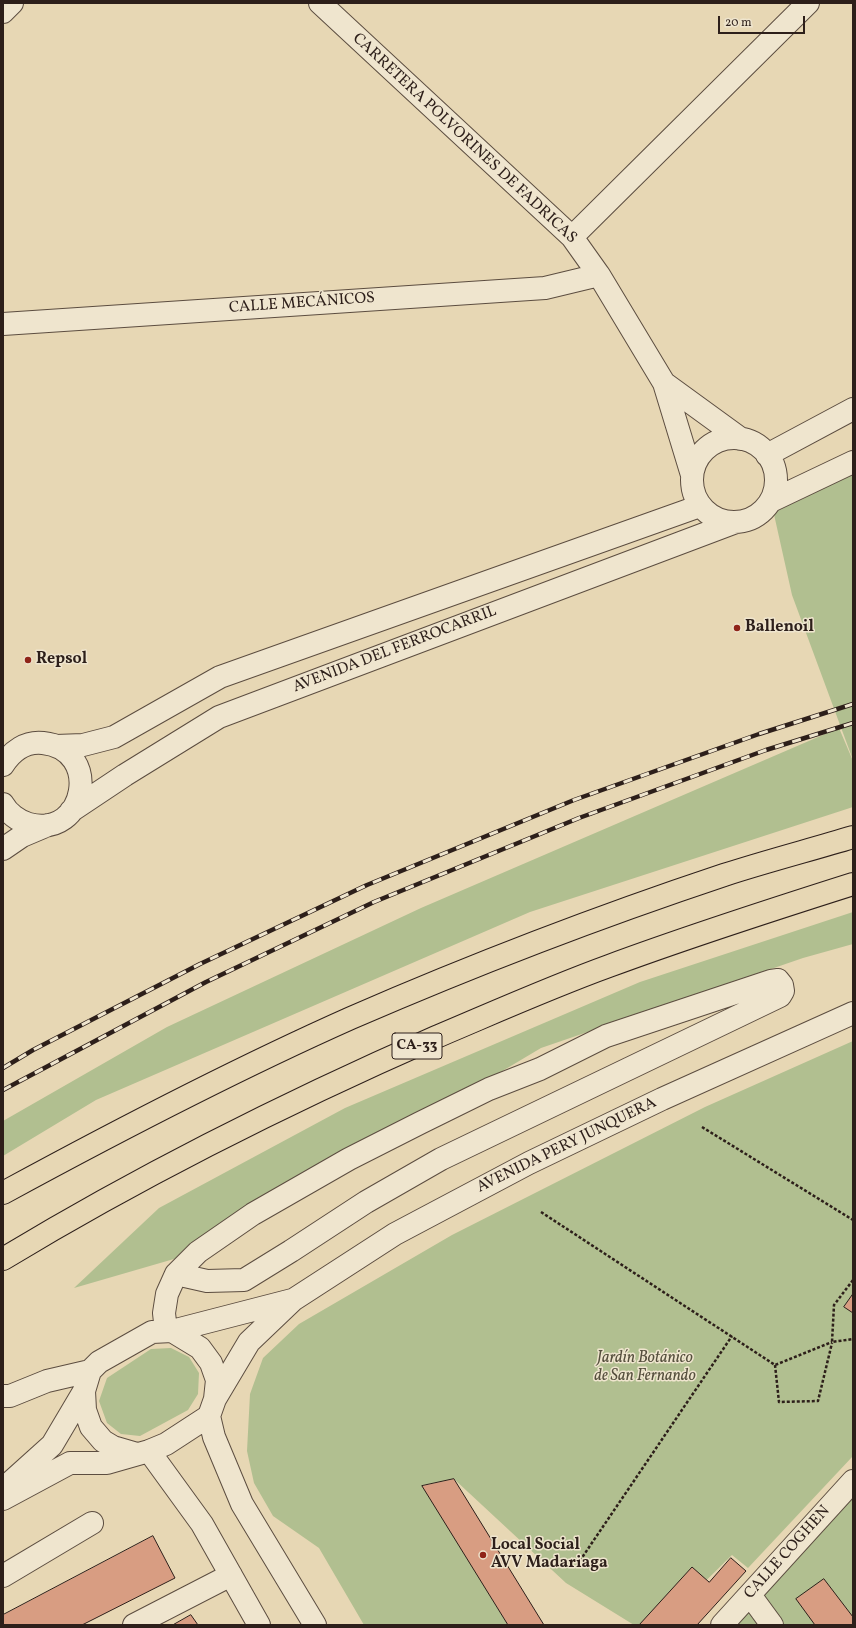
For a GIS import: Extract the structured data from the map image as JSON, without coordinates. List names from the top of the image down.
{
  "streets": {
    "highway": ["CA-33"],
    "street": [
      "CARRETERA POLVORINES DE FADRICAS",
      "CALLE MECÁNICOS",
      "AVENIDA DEL FERROCARRIL",
      "AVENIDA PERY JUNQUERA",
      "CALLE COGHEN"
    ]
  },
  "crossings": [
    ["CARRETERA POLVORINES DE FADRICAS", "CALLE MECÁNICOS"],
    ["CARRETERA POLVORINES DE FADRICAS", "AVENIDA DEL FERROCARRIL"]
  ],
  "parks": ["Jardín Botánico de San Fernando"],
  "places": ["Ballenoil", "Repsol", "Local Social AVV Madariaga"],
  "scale_bar": "20 m"
}
